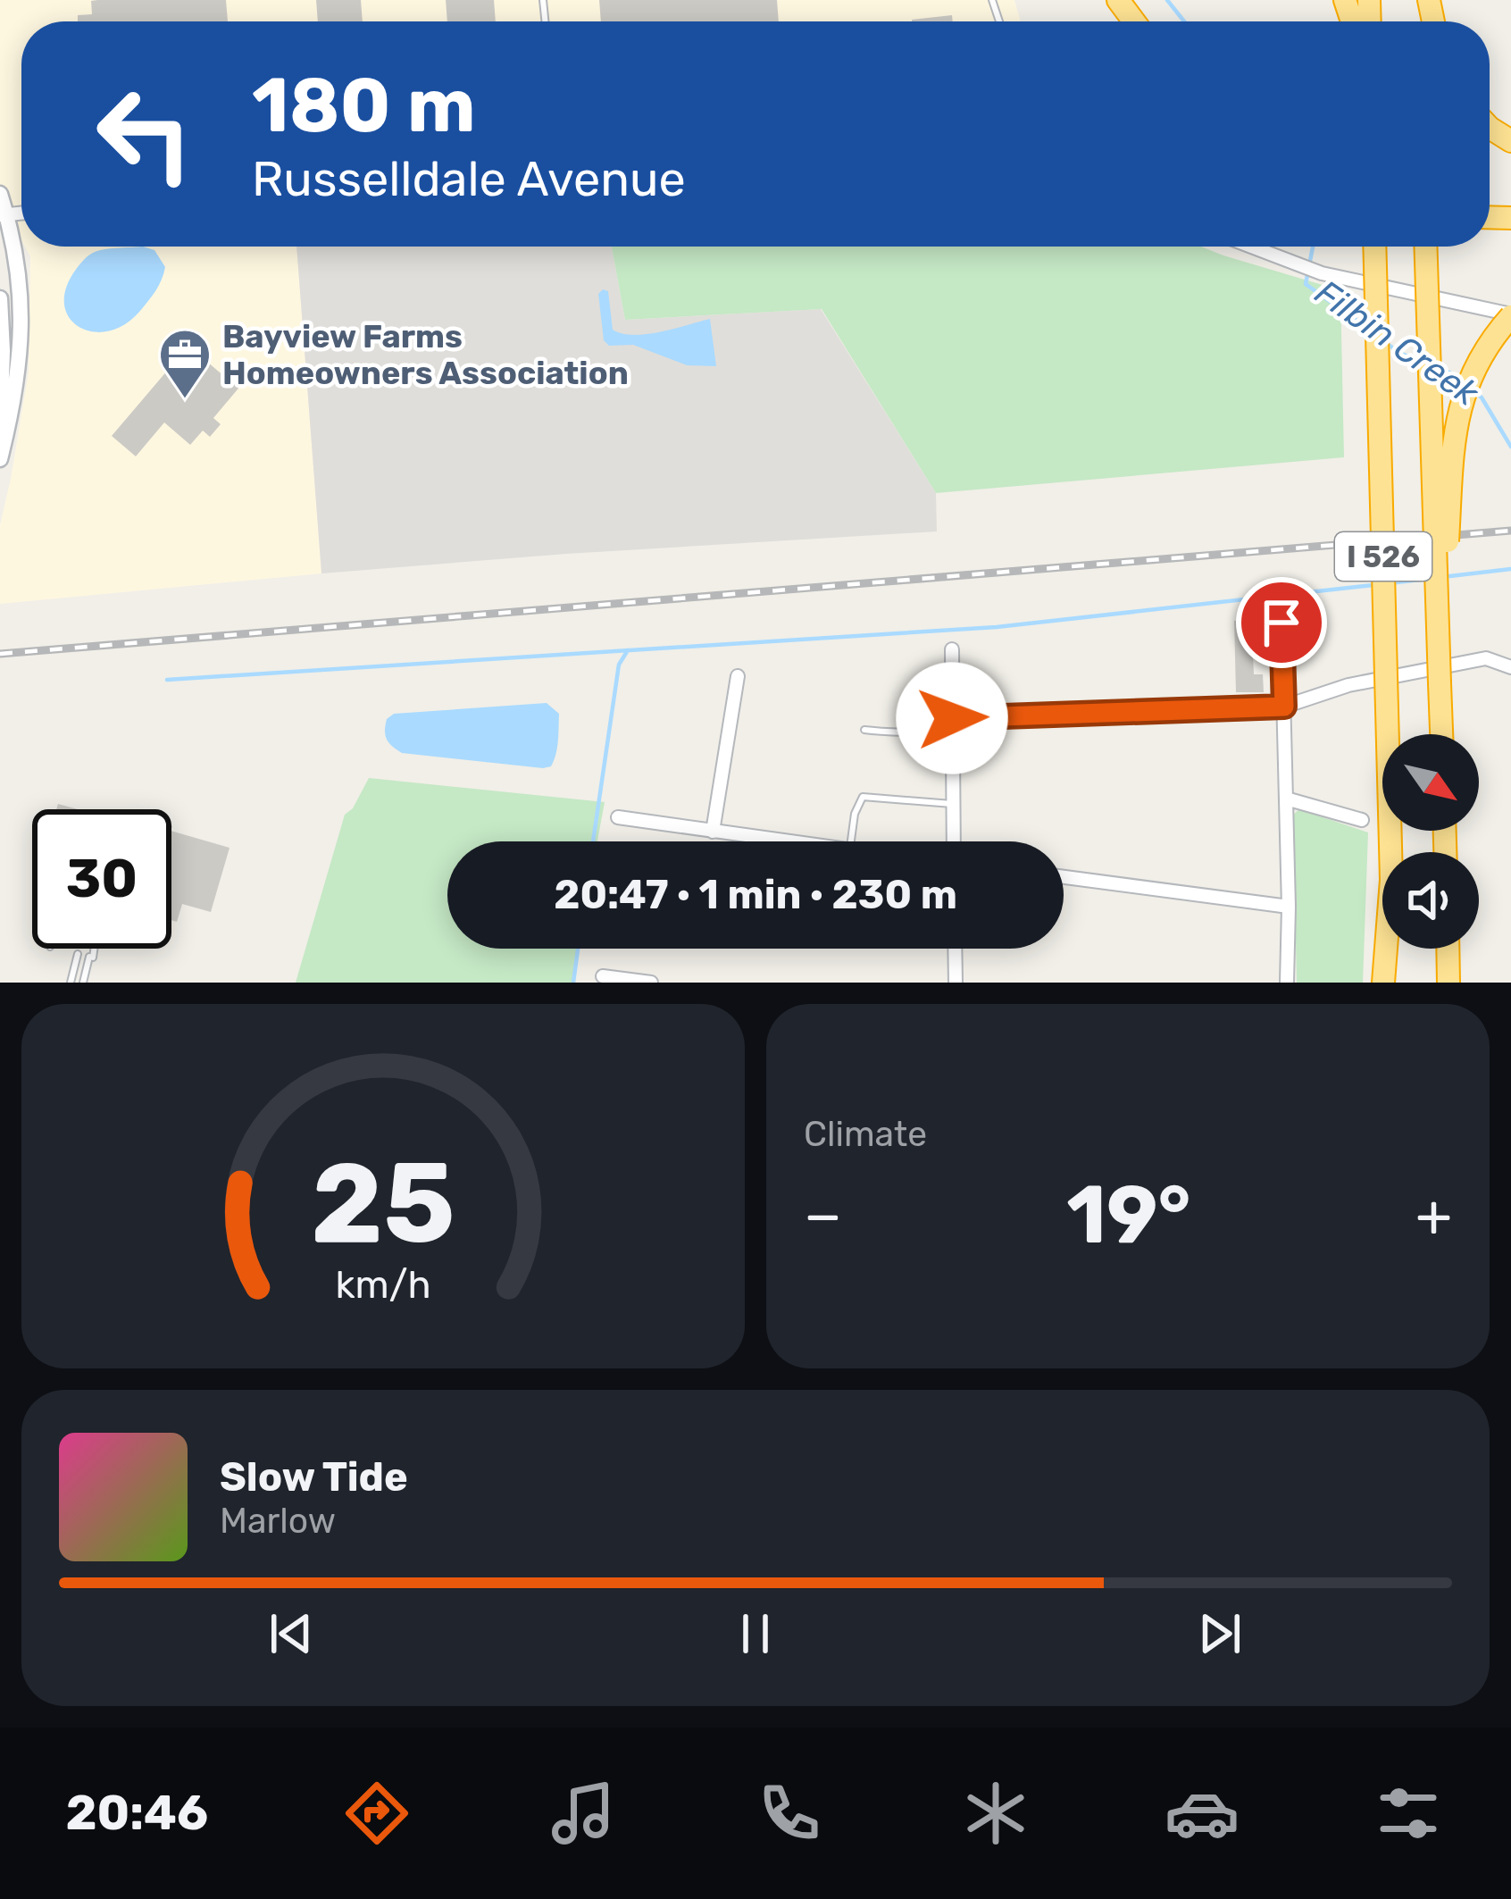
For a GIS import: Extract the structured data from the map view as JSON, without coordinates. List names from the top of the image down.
{
  "streets": {
    "highway": ["I 526"]
  },
  "water": ["Filbin Creek"],
  "places": {
    "office": ["Bayview Farms Homeowners Association"]
  },
  "north": "bottom right",
  "page": {
    "turn": ["180 m", "Russelldale Avenue"],
    "limit": "30",
    "trip": "20:47 · 1 min · 230 m",
    "tile": "Climate",
    "heat": ["−", "19°", "+"],
    "song": ["Slow Tide", "Marlow"],
    "tabs": "20:46",
    "gauge": ["25", "km/h"]
  }
}
